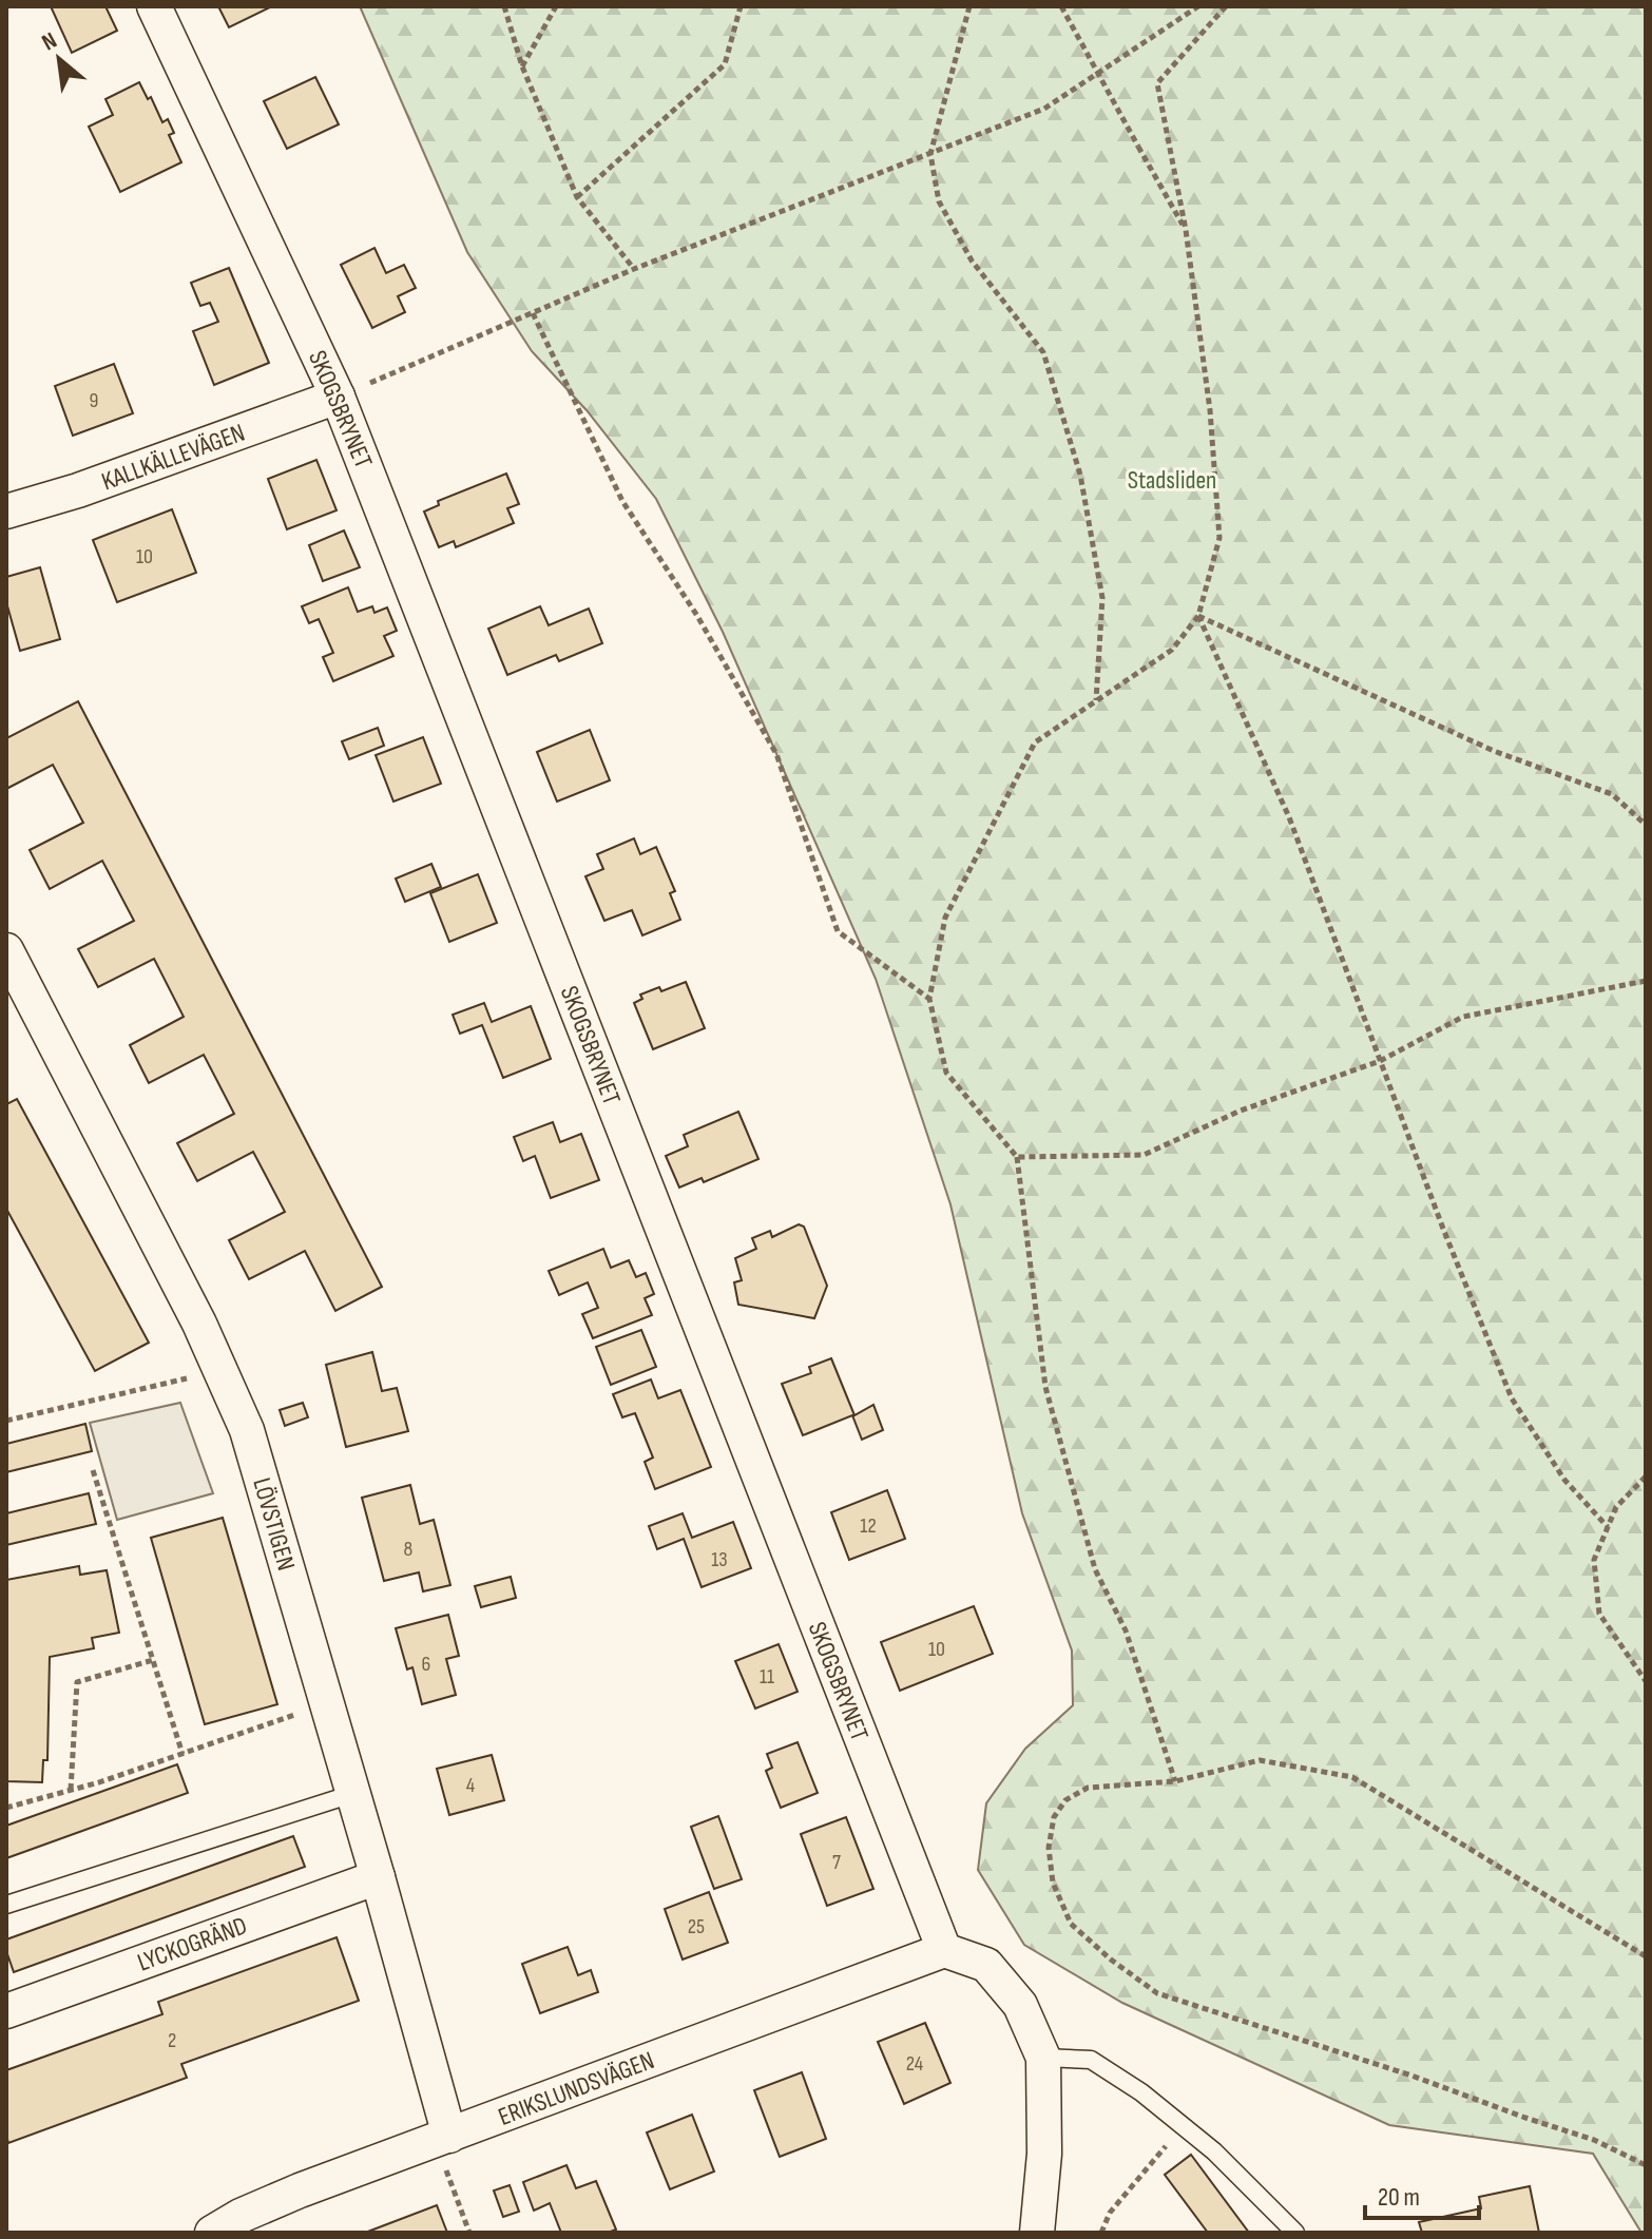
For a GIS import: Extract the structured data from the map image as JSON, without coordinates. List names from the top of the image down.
{
  "streets": {
    "street": [
      "SKOGSBRYNET",
      "KALLKÄLLEVÄGEN",
      "LÖVSTIGEN",
      "LYCKOGRÄND",
      "ERIKSLUNDSVÄGEN"
    ]
  },
  "crossings": [
    ["SKOGSBRYNET", "KALLKÄLLEVÄGEN"],
    ["SKOGSBRYNET", "ERIKSLUNDSVÄGEN"],
    ["LÖVSTIGEN", "LYCKOGRÄND"],
    ["LÖVSTIGEN", "ERIKSLUNDSVÄGEN"]
  ],
  "parks": ["Stadsliden"],
  "house_numbers": [
    "9",
    "10",
    "12",
    "8",
    "13",
    "10",
    "6",
    "11",
    "4",
    "7",
    "25",
    "2",
    "24"
  ],
  "scale_bar": "20 m",
  "north": "top left"
}
